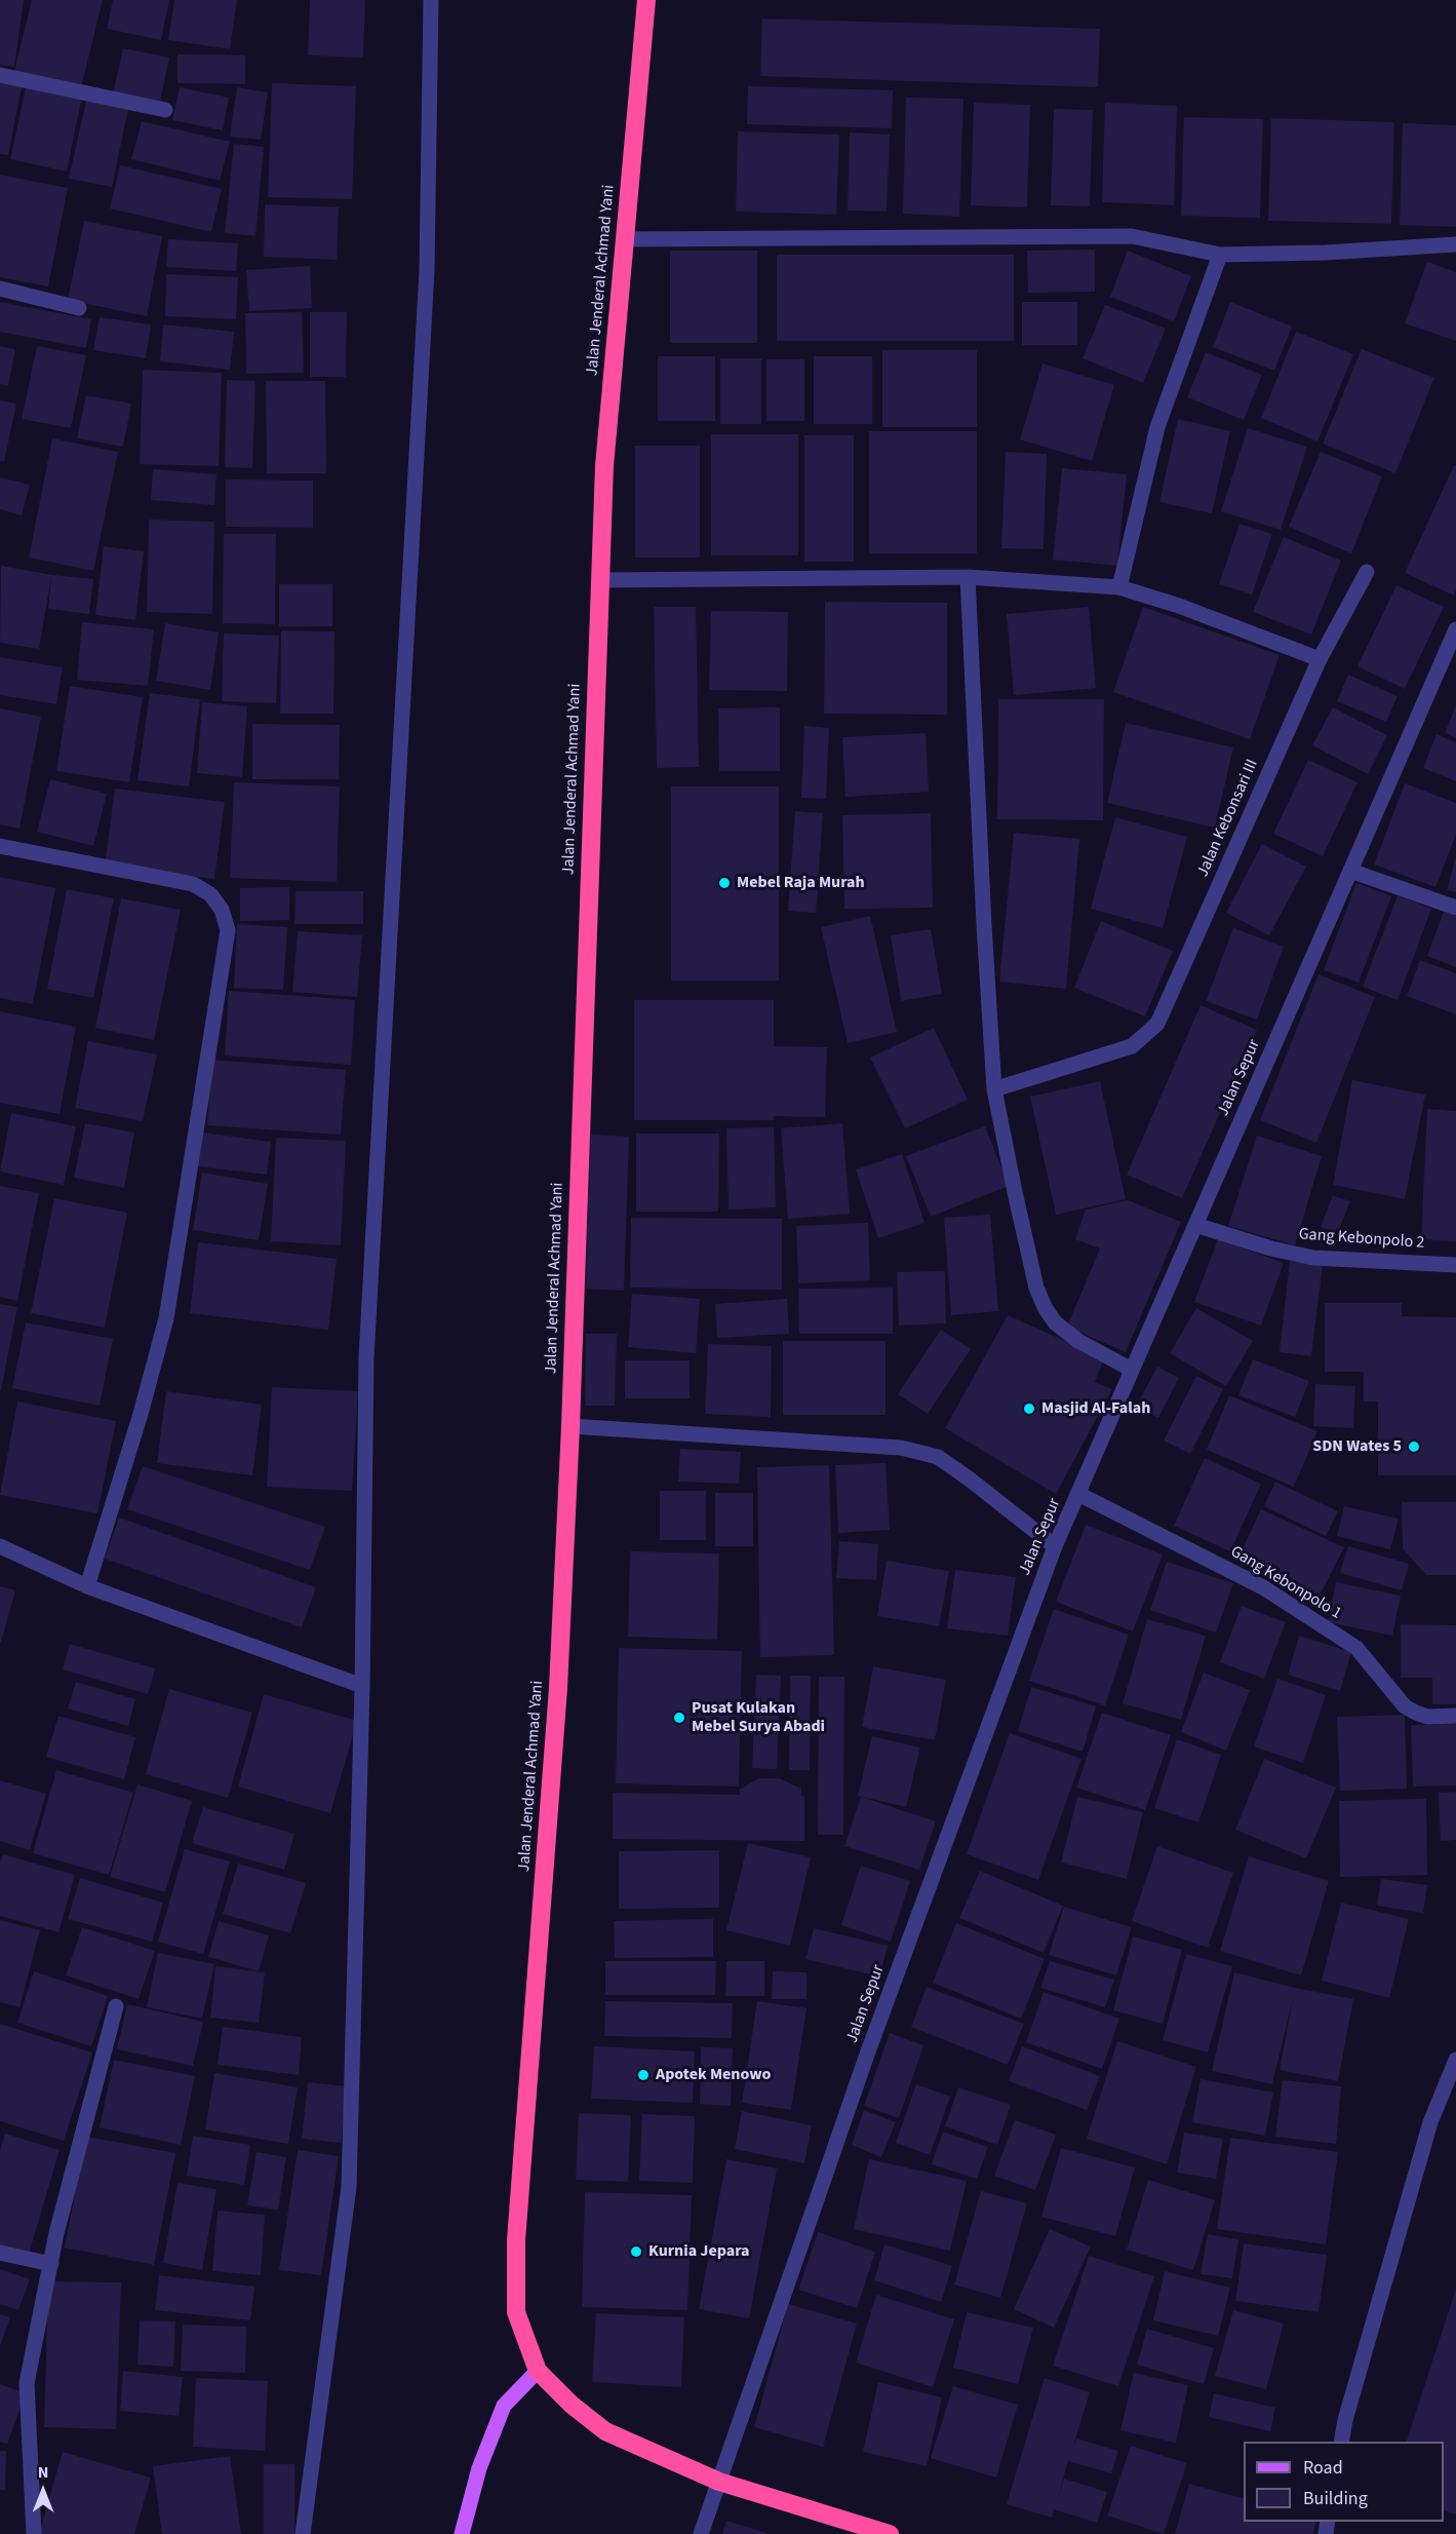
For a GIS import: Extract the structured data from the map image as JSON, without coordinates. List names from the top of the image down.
{
  "streets": {
    "highway": ["Jalan Jenderal Achmad Yani"],
    "street": [
      "Jalan Kebonsari III",
      "Jalan Sepur",
      "Gang Kebonpolo 2",
      "Gang Kebonpolo 1"
    ]
  },
  "crossings": [
    ["Jalan Sepur", "Gang Kebonpolo 2"],
    ["Jalan Sepur", "Gang Kebonpolo 1"]
  ],
  "places": [
    "Mebel Raja Murah",
    "Masjid Al-Falah",
    "SDN Wates 5",
    "Pusat Kulakan Mebel Surya Abadi",
    "Apotek Menowo",
    "Kurnia Jepara"
  ],
  "legend": ["Road", "Building"],
  "north": "top"
}
